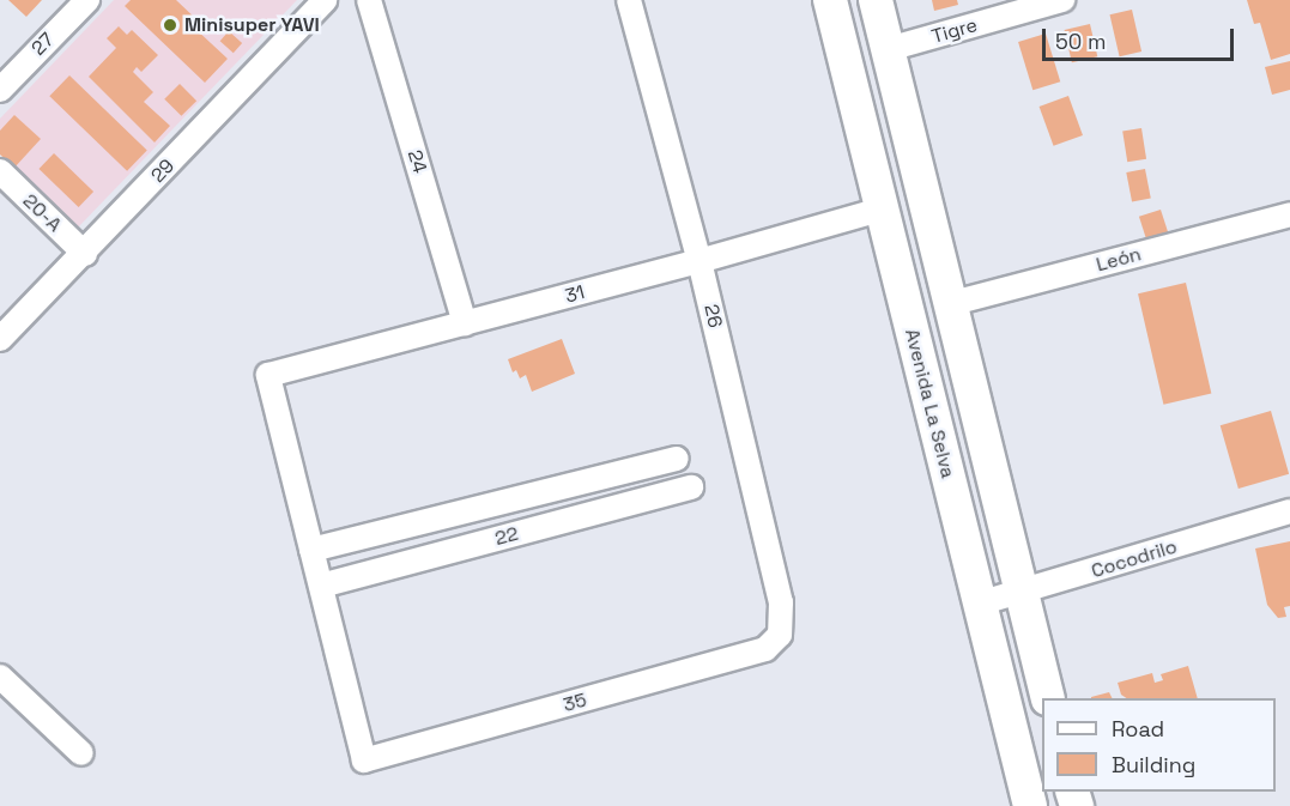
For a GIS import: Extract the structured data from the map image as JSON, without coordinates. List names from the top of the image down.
{
  "streets": {
    "street": [
      "Tigre",
      "27",
      "24",
      "29",
      "20-A",
      "León",
      "31",
      "26",
      "Avenida La Selva",
      "22",
      "Cocodrilo",
      "35"
    ]
  },
  "crossings": [
    ["24", "31"],
    ["29", "20-A"],
    ["31", "26"],
    ["31", "Avenida La Selva"],
    ["26", "35"],
    ["Avenida La Selva", "Cocodrilo"],
    ["22", "35"]
  ],
  "places": ["Minisuper YAVI"],
  "legend": ["Road", "Building"],
  "scale_bar": "50 m"
}
